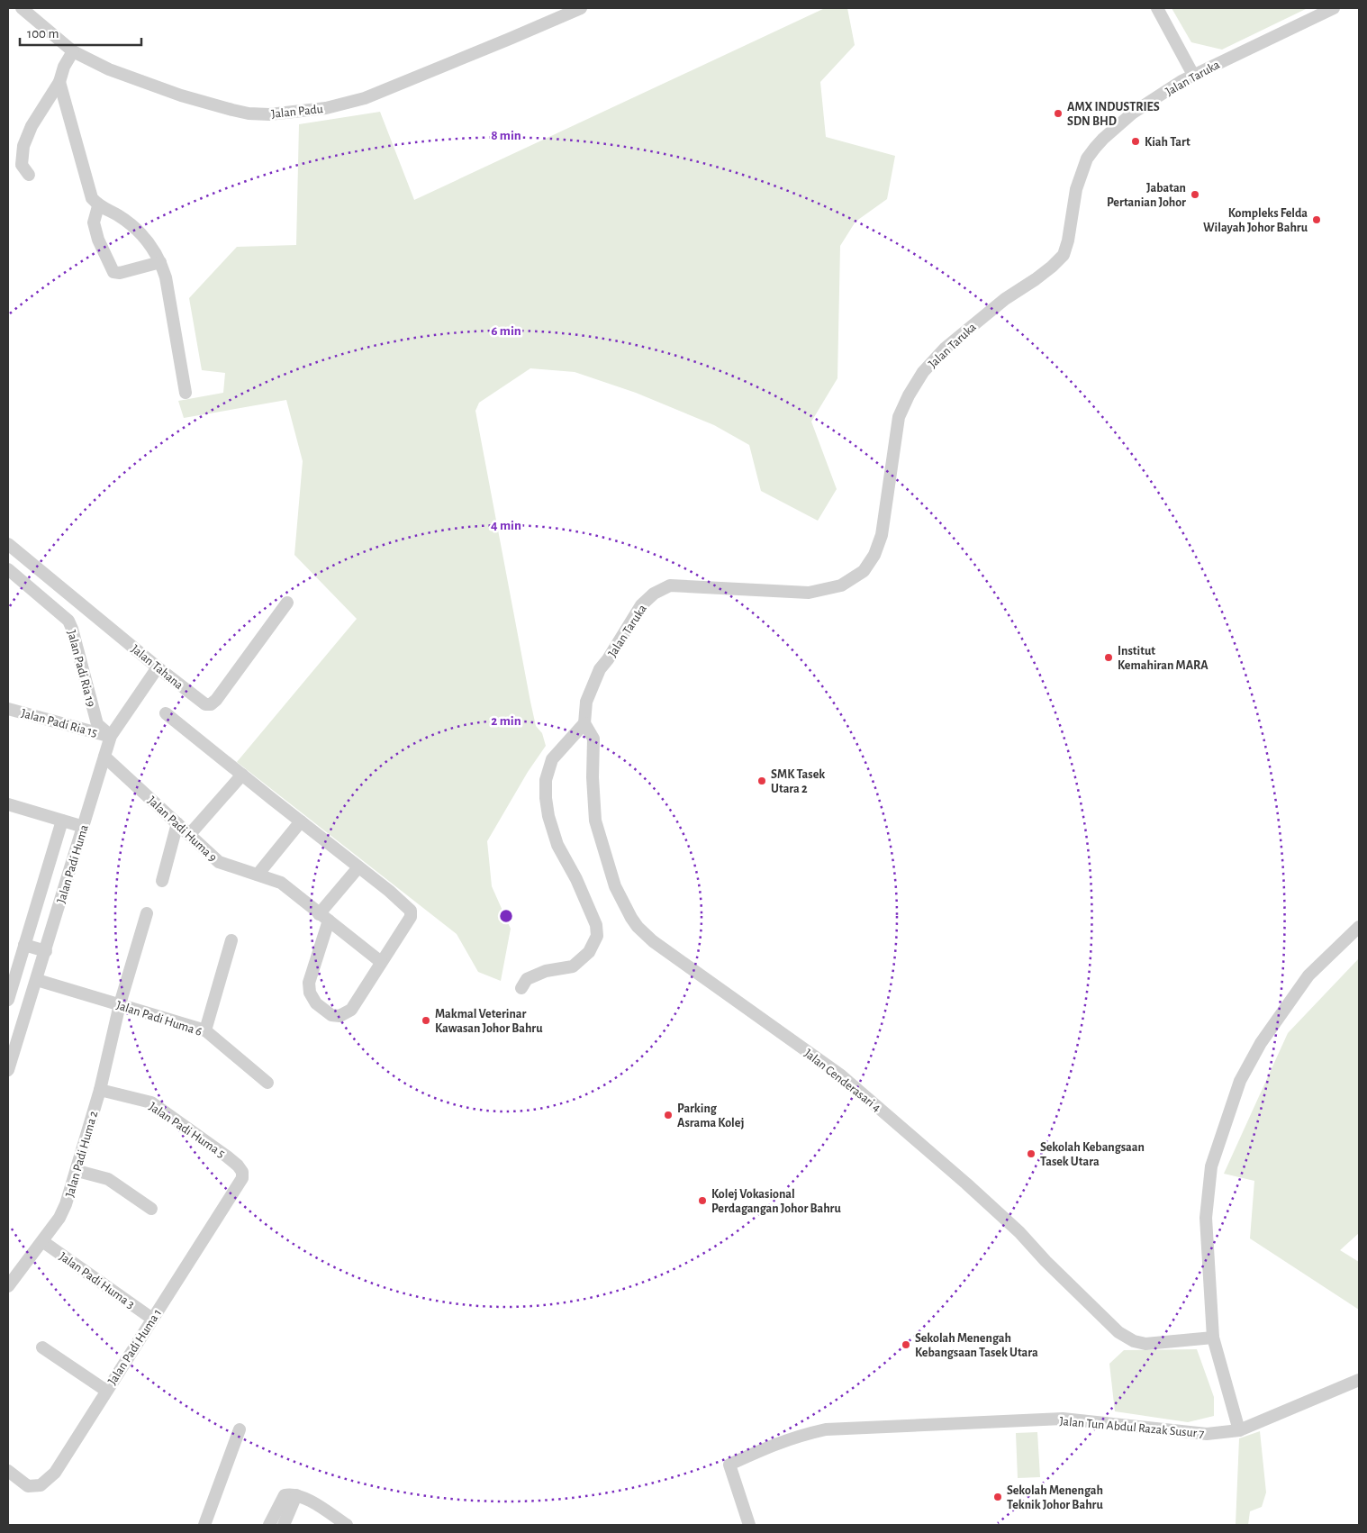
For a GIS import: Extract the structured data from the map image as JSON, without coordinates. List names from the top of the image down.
{
  "streets": {
    "street": [
      "Jalan Taruka",
      "Jalan Padu",
      "Jalan Tahana",
      "Jalan Padi Ria 19",
      "Jalan Padi Ria 15",
      "Jalan Padi Huma 9",
      "Jalan Padi Huma",
      "Jalan Padi Huma 6",
      "Jalan Cenderasari 4",
      "Jalan Padi Huma 5",
      "Jalan Padi Huma 2",
      "Jalan Padi Huma 3",
      "Jalan Padi Huma 1",
      "Jalan Tun Abdul Razak Susur 7"
    ]
  },
  "crossings": [
    ["Jalan Taruka", "Jalan Cenderasari 4"],
    ["Jalan Tahana", "Jalan Padi Huma"],
    ["Jalan Padi Ria 19", "Jalan Padi Ria 15"],
    ["Jalan Padi Ria 19", "Jalan Padi Huma"],
    ["Jalan Padi Ria 15", "Jalan Padi Huma"],
    ["Jalan Padi Huma 9", "Jalan Padi Huma"],
    ["Jalan Padi Huma", "Jalan Padi Huma 6"],
    ["Jalan Padi Huma 6", "Jalan Padi Huma 2"],
    ["Jalan Padi Huma 5", "Jalan Padi Huma 2"],
    ["Jalan Padi Huma 5", "Jalan Padi Huma 1"],
    ["Jalan Padi Huma 2", "Jalan Padi Huma 3"],
    ["Jalan Padi Huma 3", "Jalan Padi Huma 1"]
  ],
  "places": [
    "AMX INDUSTRIES SDN BHD",
    "Kiah Tart",
    "Jabatan Pertanian Johor",
    "Kompleks Felda Wilayah Johor Bahru",
    "Institut Kemahiran MARA",
    "SMK Tasek Utara 2",
    "Makmal Veterinar Kawasan Johor Bahru",
    "Parking Asrama Kolej",
    "Sekolah Kebangsaan Tasek Utara",
    "Kolej Vokasional Perdagangan Johor Bahru",
    "Sekolah Menengah Kebangsaan Tasek Utara",
    "Sekolah Menengah Teknik Johor Bahru"
  ],
  "scale_bar": "100 m",
  "rings": [
    "8 min",
    "6 min",
    "4 min",
    "2 min"
  ]
}
